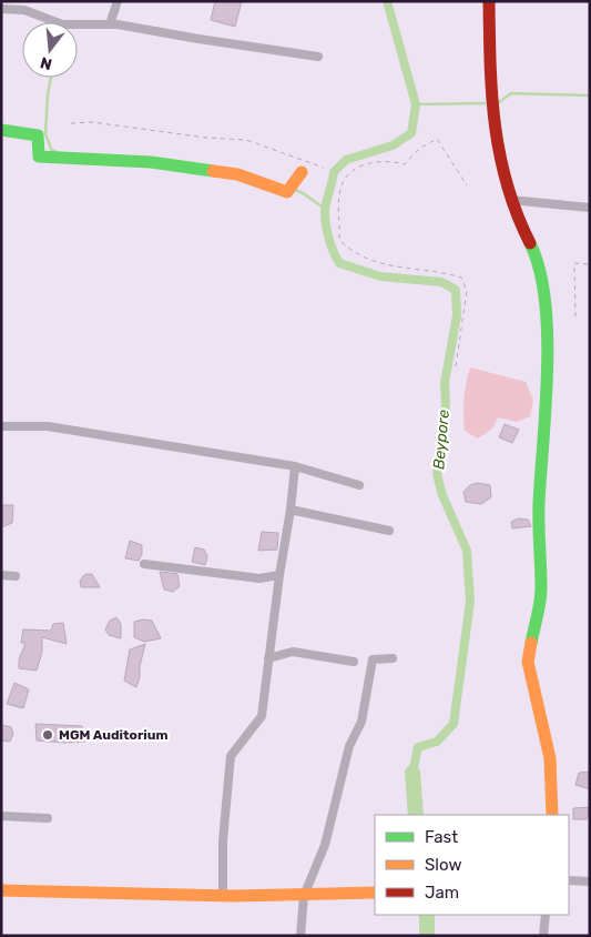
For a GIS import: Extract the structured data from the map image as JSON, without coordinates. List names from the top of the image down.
{
  "water": ["Beypore"],
  "places": ["MGM Auditorium"],
  "legend": ["Fast", "Slow", "Jam"],
  "north": "bottom"
}
